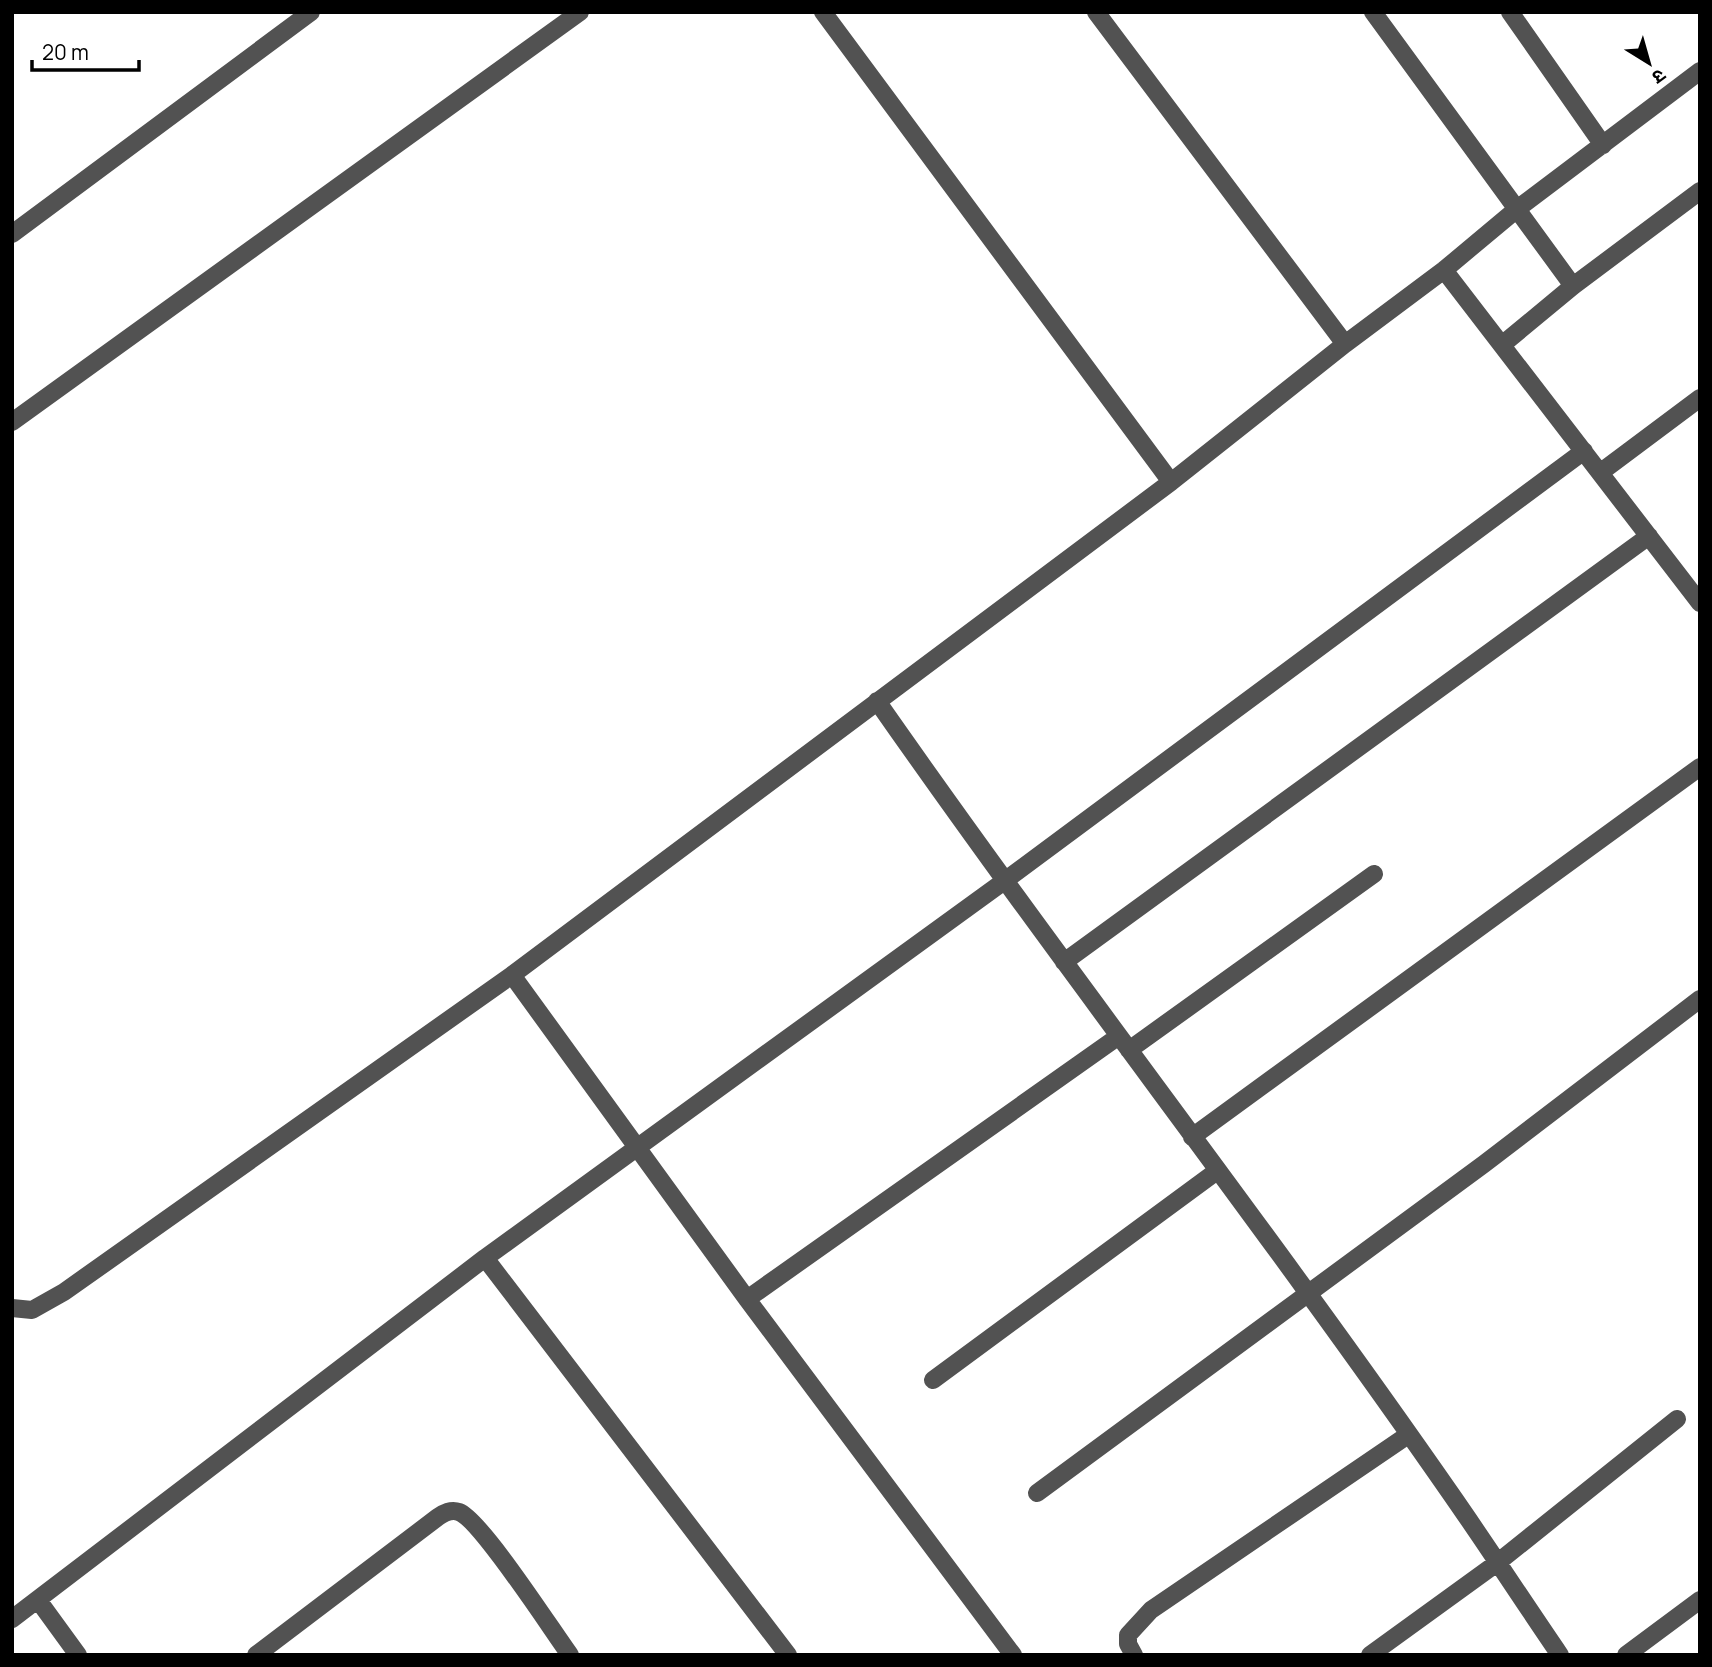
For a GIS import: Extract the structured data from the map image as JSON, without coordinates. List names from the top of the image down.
{
  "scale_bar": "20 m",
  "north": "bottom right"
}
